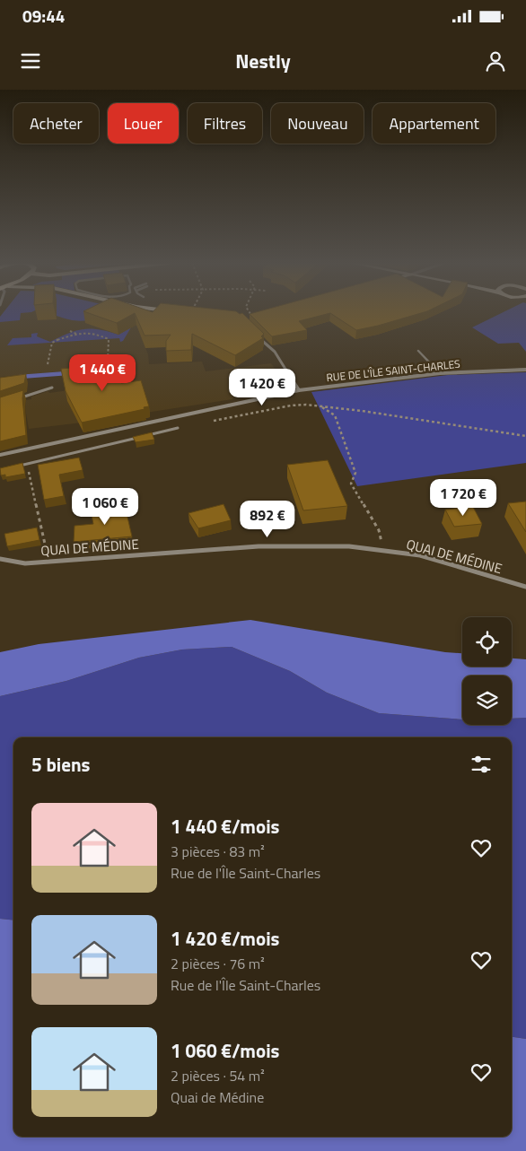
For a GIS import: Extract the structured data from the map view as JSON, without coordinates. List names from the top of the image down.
{
  "streets": {
    "street": ["RUE DE L'ÎLE SAINT-CHARLES", "QUAI DE MÉDINE"]
  },
  "page": {
    "status": "09:44",
    "header": "Nestly",
    "chip": [
      "Acheter",
      "Louer",
      "Filtres",
      "Nouveau",
      "Appartement"
    ],
    "price": [
      "1 440 €",
      "1 420 €",
      "1 720 €",
      "1 060 €",
      "892 €"
    ],
    "heading": "5 biens",
    "list": [
      {
        "name": "1 440 €/mois",
        "note": "3 pièces · 83 m² · Rue de l'Île Saint-Charles"
      },
      {
        "name": "1 420 €/mois",
        "note": "2 pièces · 76 m² · Rue de l'Île Saint-Charles"
      },
      {
        "name": "1 060 €/mois",
        "note": "2 pièces · 54 m² · Quai de Médine"
      }
    ]
  }
}
